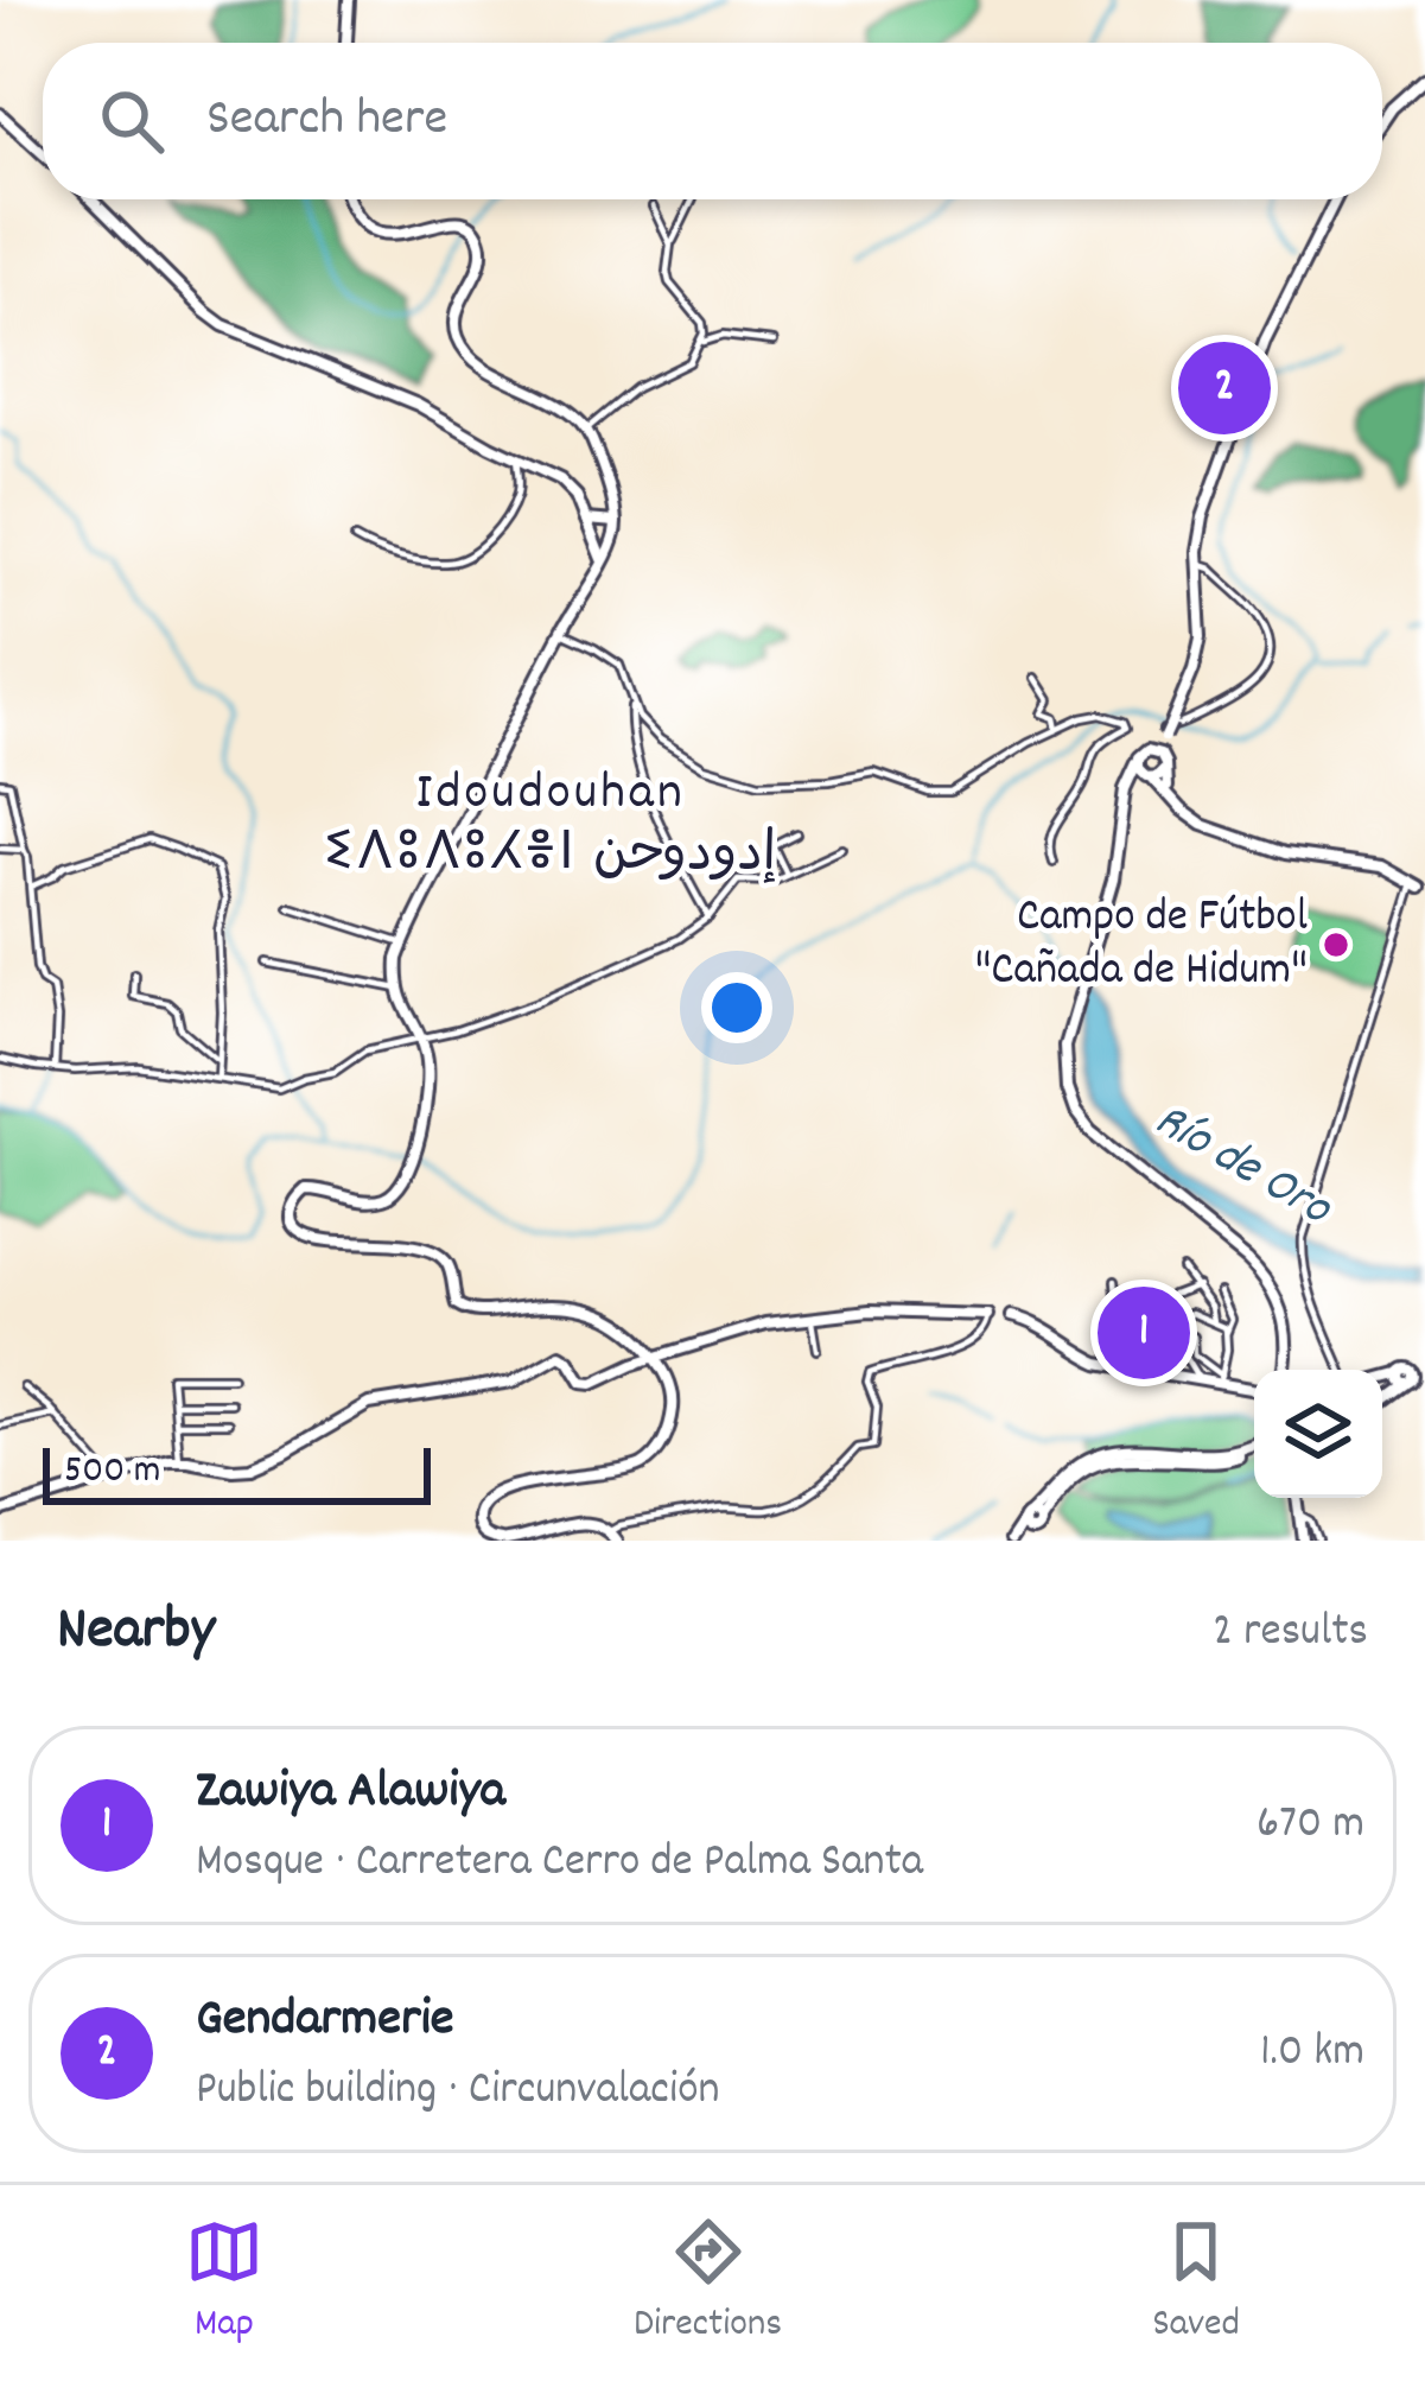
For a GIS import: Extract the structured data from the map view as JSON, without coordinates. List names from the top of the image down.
{
  "districts": ["Idoudouhan ⵉⴷⵓⴷⵓⵃⴻⵏ إدودوحن"],
  "water": ["Río de Oro"],
  "places": ["Campo de Fútbol \"Cañada de Hidum\""],
  "scale_bar": "500 m",
  "page": {
    "search": "Search here",
    "pins": ["2", "1"],
    "scale": "500 m",
    "heading": ["Nearby", "2 results"],
    "list": [
      {
        "mark": "1",
        "name": "Zawiya Alawiya",
        "note": "Mosque · Carretera Cerro de Palma Santa",
        "value": "670 m"
      },
      {
        "mark": "2",
        "name": "Gendarmerie",
        "note": "Public building · Circunvalación",
        "value": "1.0 km"
      }
    ],
    "nav": ["Map", "Directions", "Saved"]
  }
}
